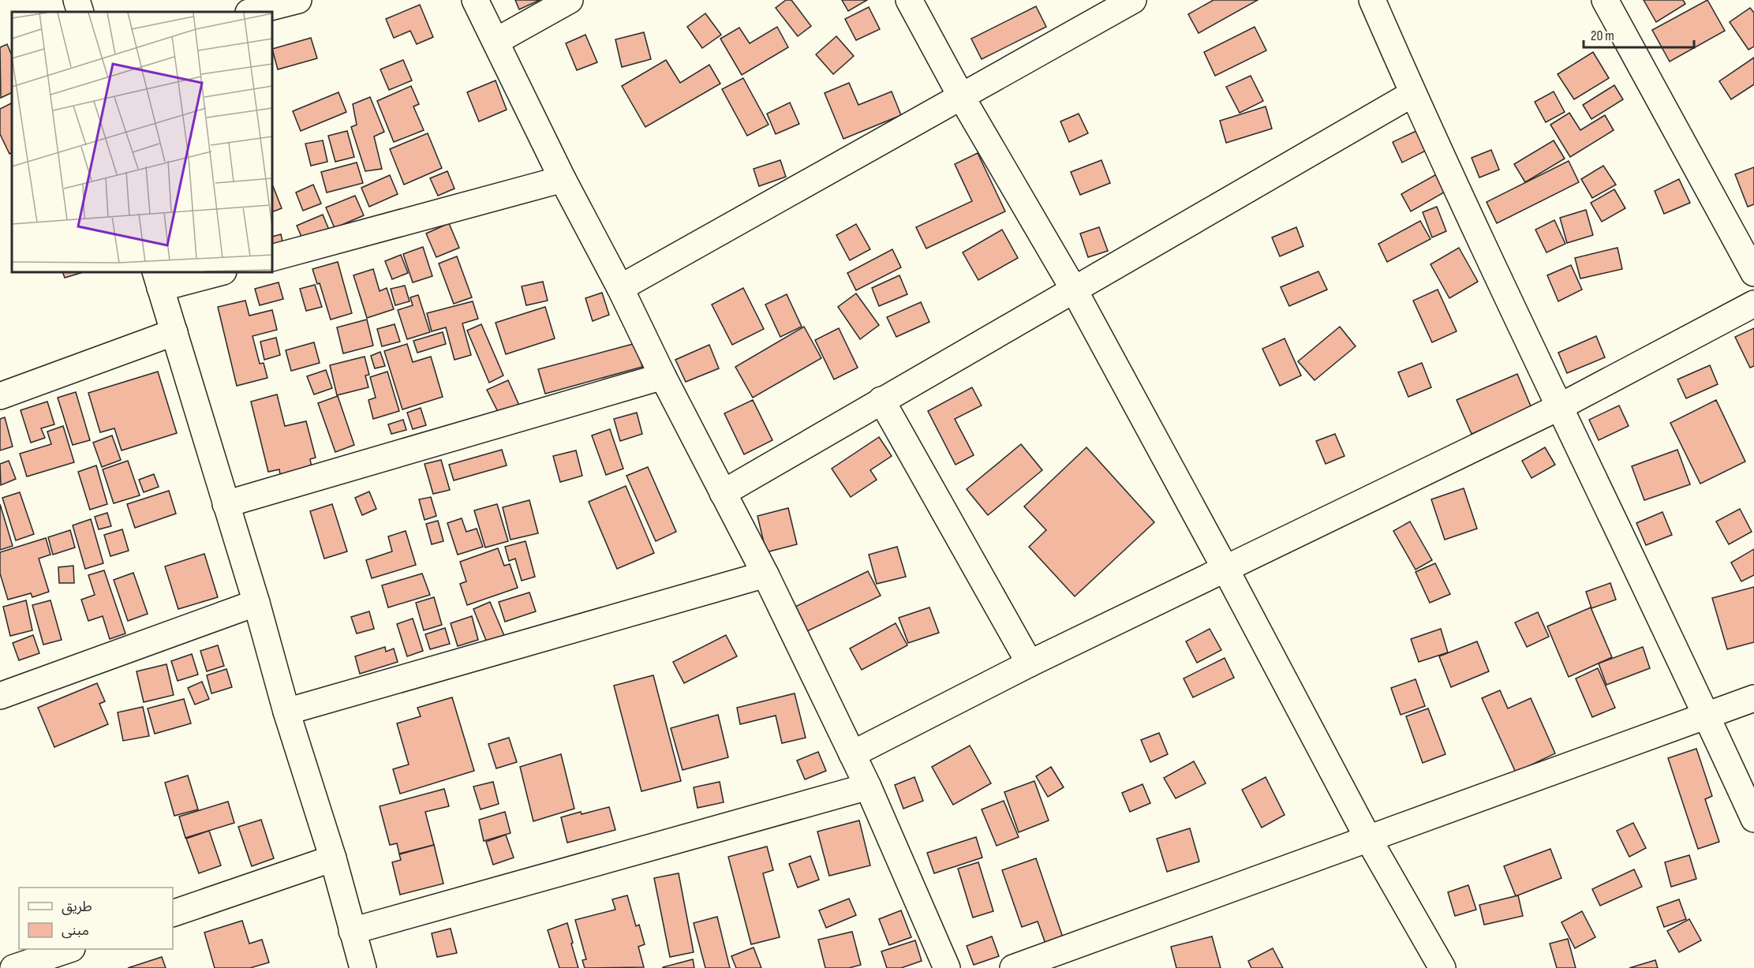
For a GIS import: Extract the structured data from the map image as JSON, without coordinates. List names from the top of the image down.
{
  "legend": ["طريق", "مبنى"],
  "scale_bar": "20 m"
}
